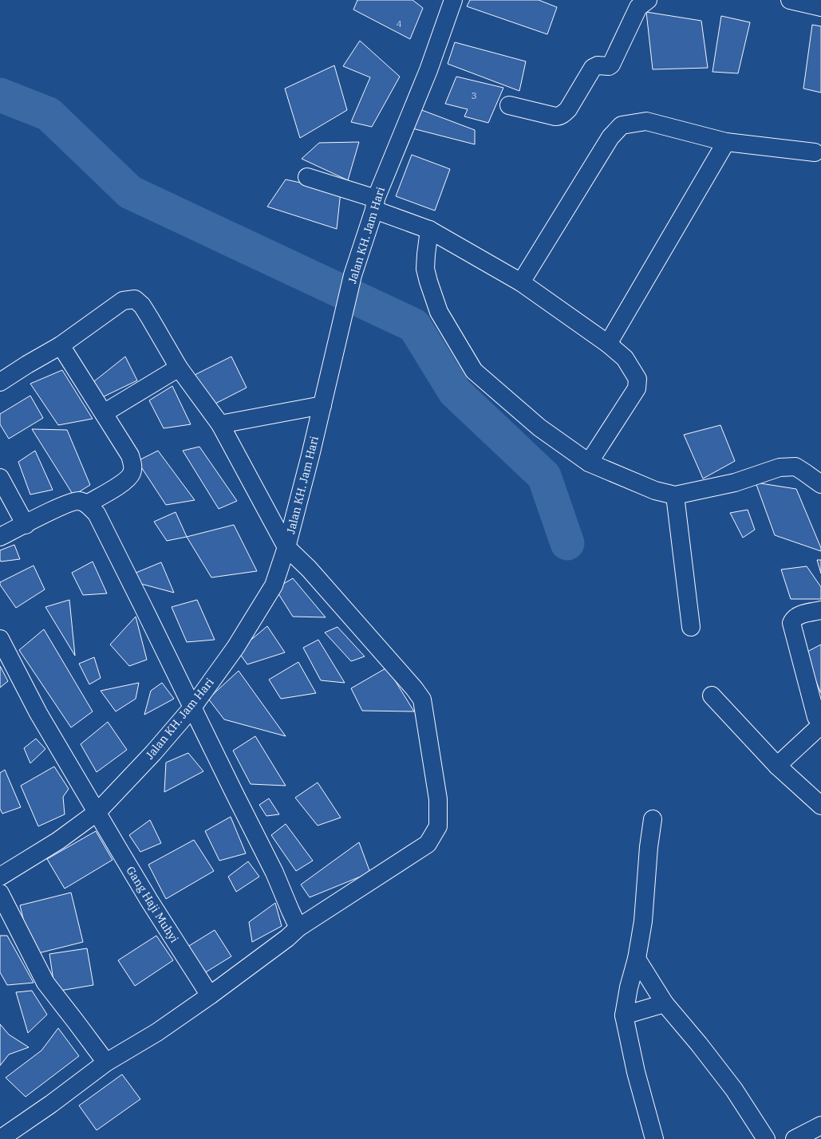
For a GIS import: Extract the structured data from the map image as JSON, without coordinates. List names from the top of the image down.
{
  "streets": {
    "street": ["Jalan KH. Jam Hari", "Gang Haji Muhyi"]
  },
  "crossings": [
    ["Jalan KH. Jam Hari", "Gang Haji Muhyi"]
  ],
  "house_numbers": ["4", "3"]
}
